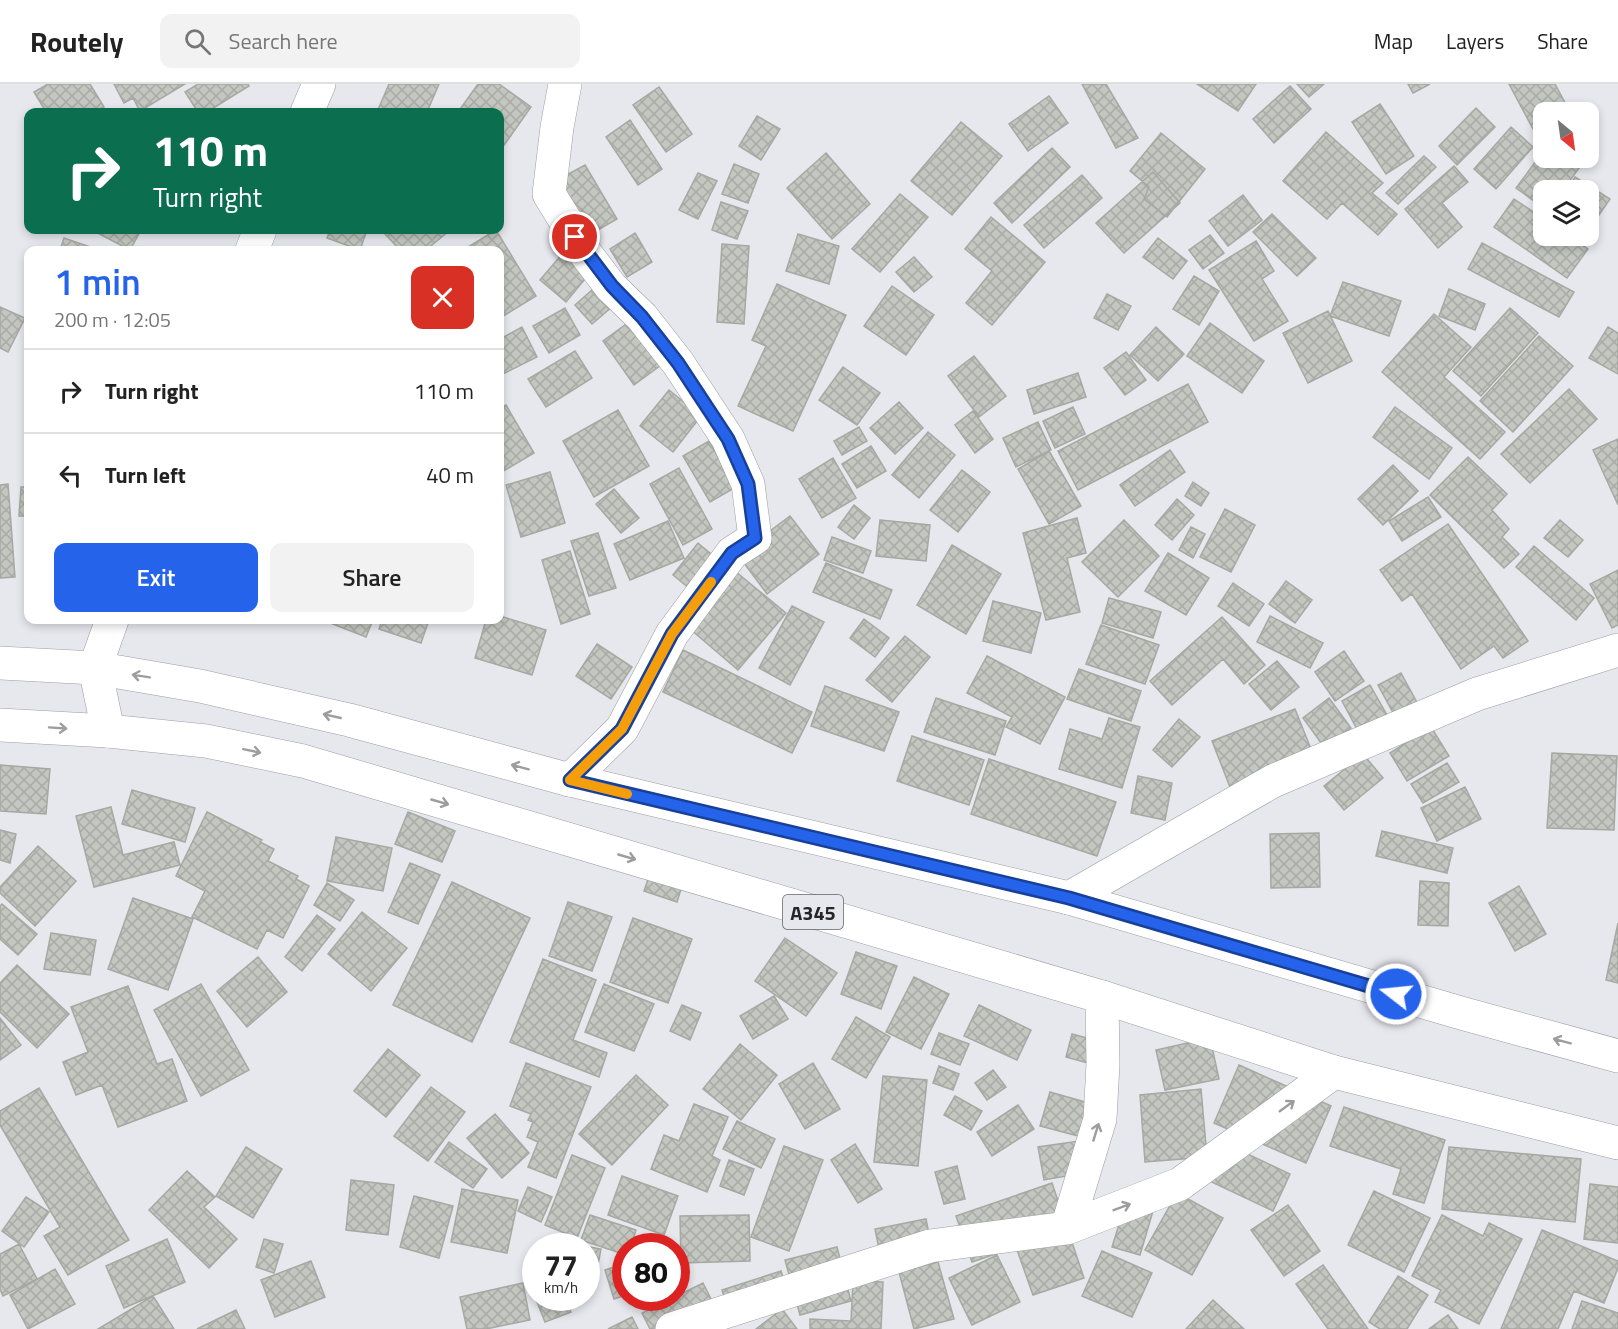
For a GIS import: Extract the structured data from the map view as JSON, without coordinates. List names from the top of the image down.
{
  "streets": {
    "main road": ["A345"]
  },
  "north": "bottom right",
  "page": {
    "header": "Routely",
    "search": "Search here",
    "nav": ["Map", "Layers", "Share"],
    "turn": ["110 m", "Turn right"],
    "heading": ["1 min", "200 m · 12:05"],
    "list": [
      {
        "name": "Turn right",
        "value": "110 m"
      },
      {
        "name": "Turn left",
        "value": "40 m"
      }
    ],
    "buttons": ["Exit", "Share"],
    "speed": "77 km/h",
    "limit": "80"
  }
}
